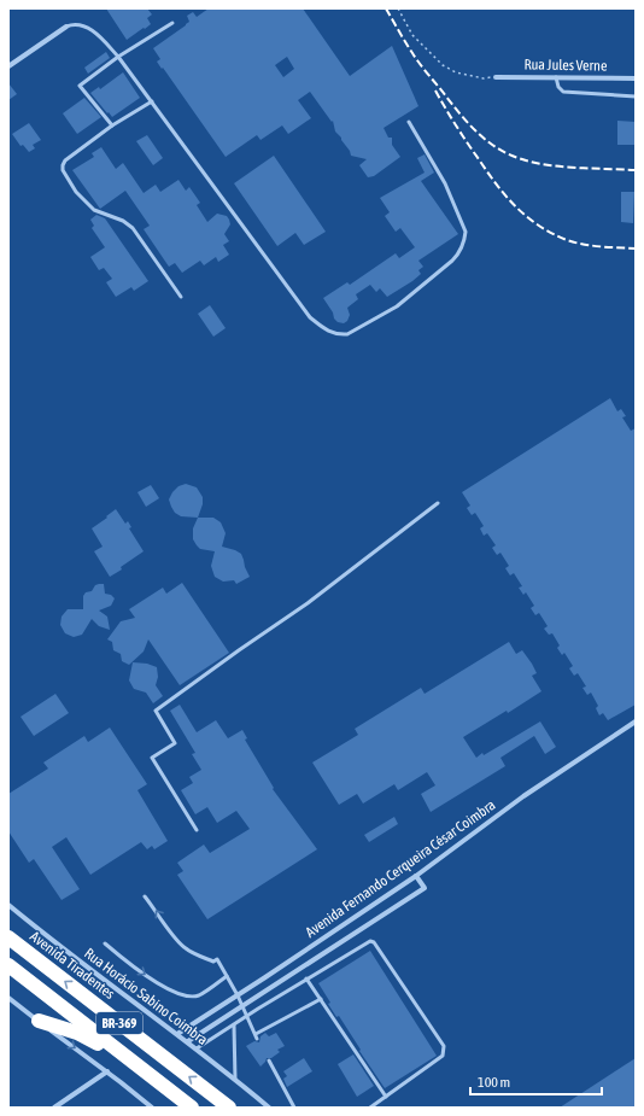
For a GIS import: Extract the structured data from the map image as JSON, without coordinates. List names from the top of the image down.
{
  "streets": {
    "highway": ["Avenida Tiradentes", "BR-369"],
    "street": ["Rua Jules Verne", "Avenida Fernando Cerqueira César Coimbra", "Rua Horácio Sabino Coimbra"]
  },
  "crossings": [
    ["Avenida Fernando Cerqueira César Coimbra", "Rua Horácio Sabino Coimbra"]
  ],
  "scale_bar": "100 m"
}
